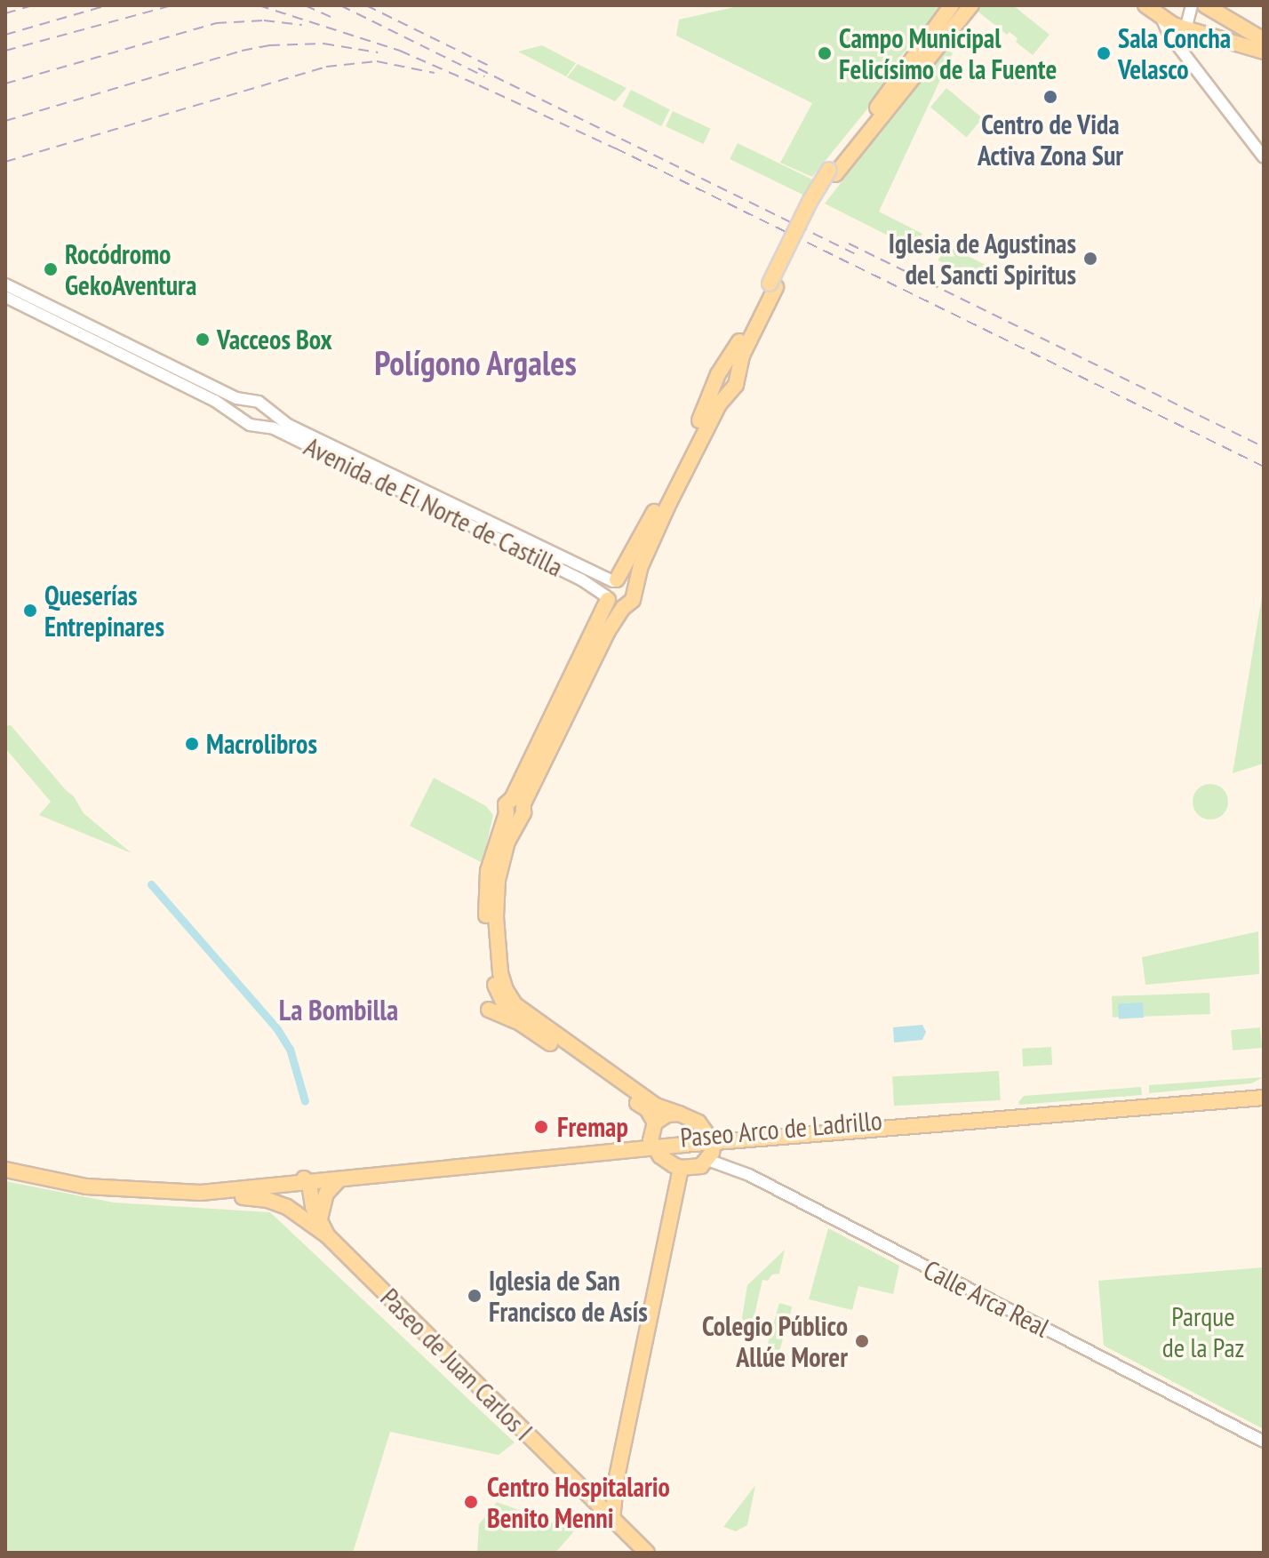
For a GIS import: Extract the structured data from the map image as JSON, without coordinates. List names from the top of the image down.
{
  "streets": {
    "main road": ["Paseo Arco de Ladrillo", "Paseo de Juan Carlos I"],
    "street": ["Avenida de El Norte de Castilla", "Calle Arca Real"]
  },
  "crossings": [
    ["Paseo Arco de Ladrillo", "Paseo de Juan Carlos I"]
  ],
  "districts": ["Polígono Argales", "La Bombilla"],
  "parks": ["Parque de la Paz"],
  "places": [
    "Campo Municipal Felicísimo de la Fuente",
    "Sala Concha Velasco",
    "Centro de Vida Activa Zona Sur",
    "Iglesia de Agustinas del Sancti Spiritus",
    "Rocódromo GekoAventura",
    "Vacceos Box",
    "Queserías Entrepinares",
    "Macrolibros",
    "Fremap",
    "Iglesia de San Francisco de Asís",
    "Colegio Público Allúe Morer",
    "Centro Hospitalario Benito Menni"
  ]
}
